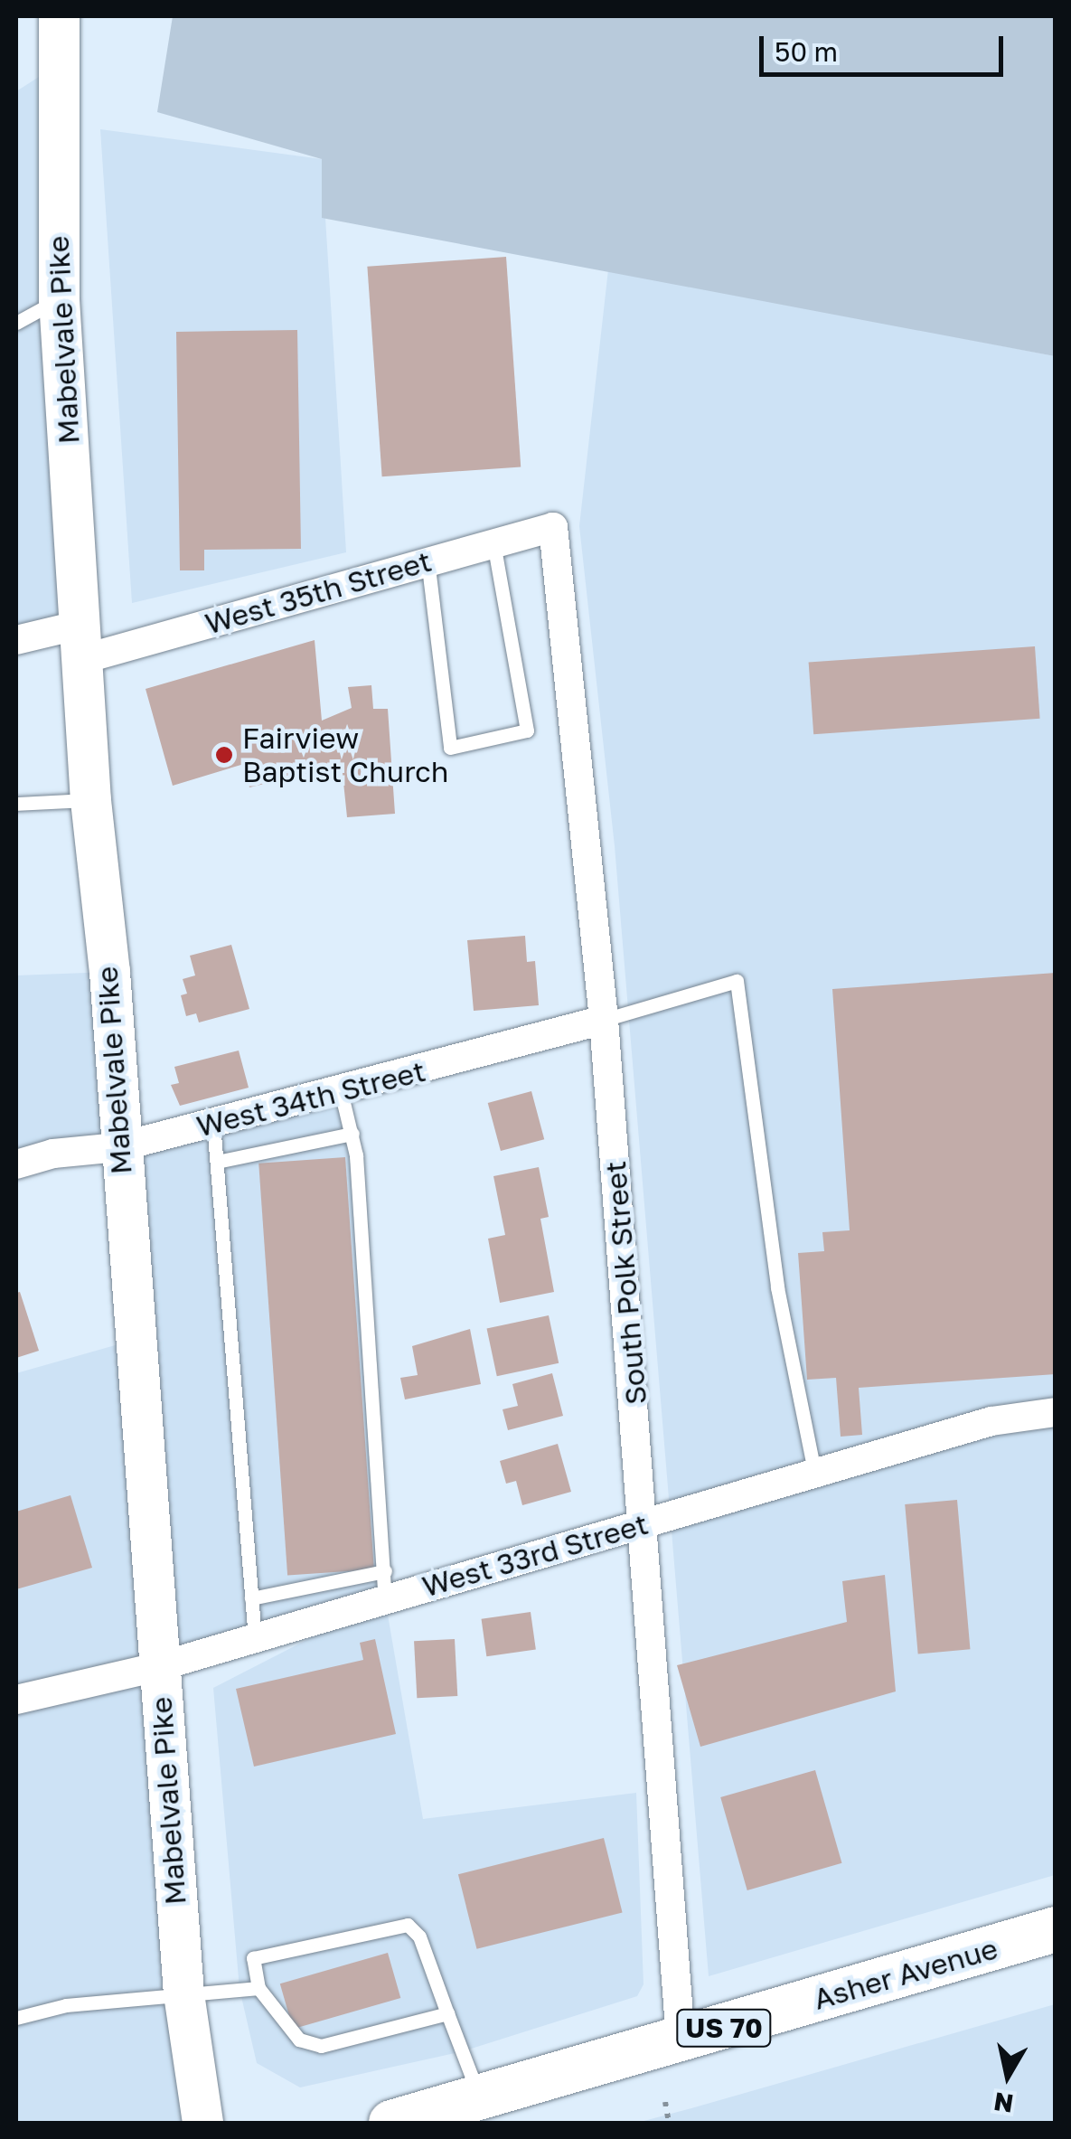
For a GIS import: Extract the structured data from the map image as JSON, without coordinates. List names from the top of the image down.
{
  "streets": {
    "main road": ["Mabelvale Pike", "Asher Avenue", "US 70"],
    "street": [
      "West 35th Street",
      "West 34th Street",
      "South Polk Street",
      "West 33rd Street"
    ]
  },
  "crossings": [
    ["Mabelvale Pike", "West 35th Street"],
    ["Mabelvale Pike", "West 34th Street"],
    ["Mabelvale Pike", "West 33rd Street"],
    ["West 35th Street", "South Polk Street"],
    ["West 34th Street", "South Polk Street"],
    ["South Polk Street", "West 33rd Street"],
    ["South Polk Street", "Asher Avenue"]
  ],
  "places": ["Fairview Baptist Church"],
  "scale_bar": "50 m",
  "north": "bottom"
}
